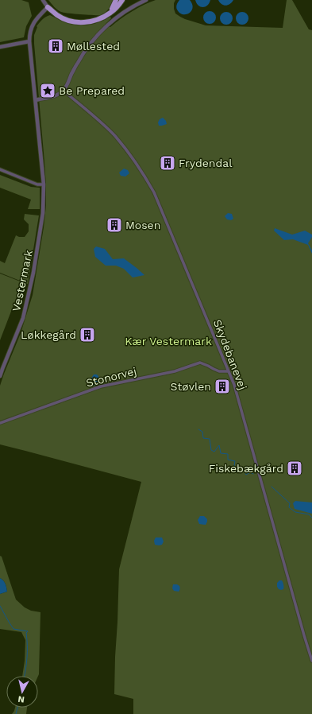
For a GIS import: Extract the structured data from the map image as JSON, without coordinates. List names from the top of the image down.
{
  "streets": {
    "street": ["Vestermark", "Skydebanevej", "Stonorvej"]
  },
  "crossings": [
    ["Skydebanevej", "Stonorvej"]
  ],
  "parks": ["Kær Vestermark"],
  "places": {
    "building": [
      "Møllested",
      "Frydendal",
      "Mosen",
      "Løkkegård",
      "Støvlen",
      "Fiskebækgård"
    ],
    "place": ["Be Prepared"]
  },
  "north": "bottom"
}
